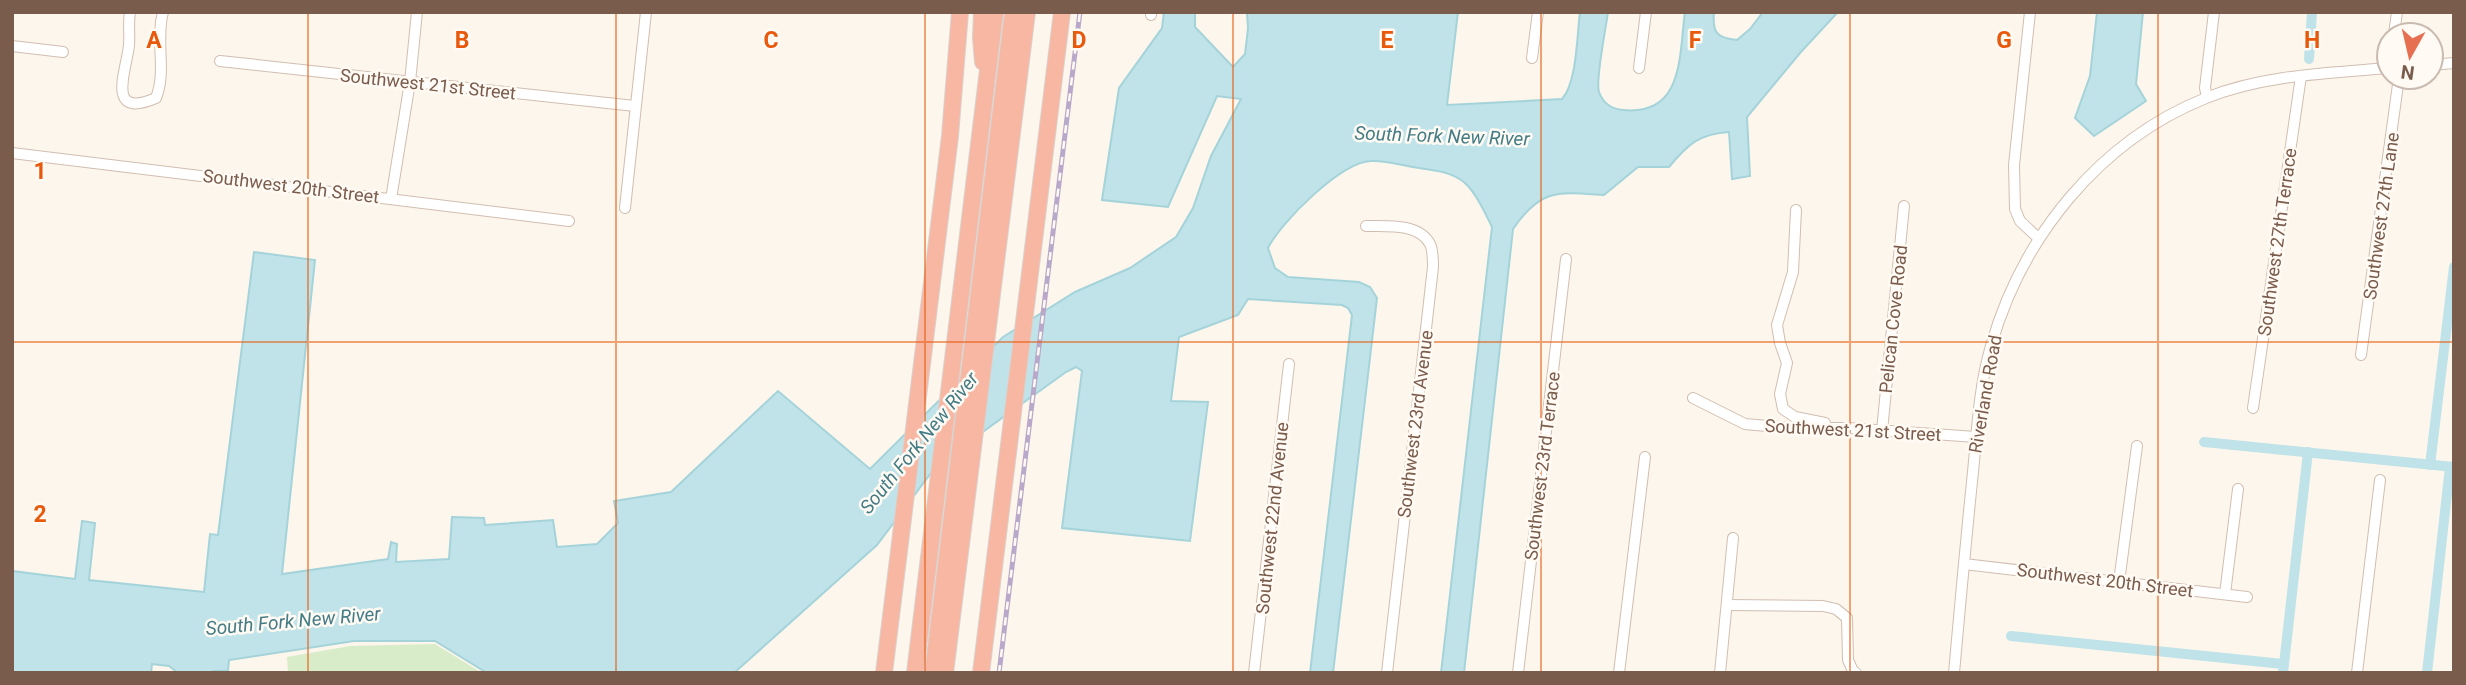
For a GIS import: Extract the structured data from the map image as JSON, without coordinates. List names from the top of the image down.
{
  "streets": {
    "street": [
      "Southwest 21st Street",
      "Southwest 20th Street",
      "Southwest 27th Lane",
      "Southwest 27th Terrace",
      "Pelican Cove Road",
      "Riverland Road",
      "Southwest 23rd Avenue",
      "Southwest 23rd Terrace",
      "Southwest 22nd Avenue"
    ]
  },
  "crossings": [
    ["Southwest 21st Street", "Pelican Cove Road"],
    ["Southwest 21st Street", "Riverland Road"],
    ["Southwest 20th Street", "Riverland Road"],
    ["Southwest 27th Terrace", "Riverland Road"]
  ],
  "water": ["South Fork New River"],
  "north": "bottom",
  "grid": {
    "columns": [
      "A",
      "B",
      "C",
      "D",
      "E",
      "F",
      "G",
      "H"
    ],
    "rows": ["1", "2"]
  }
}
